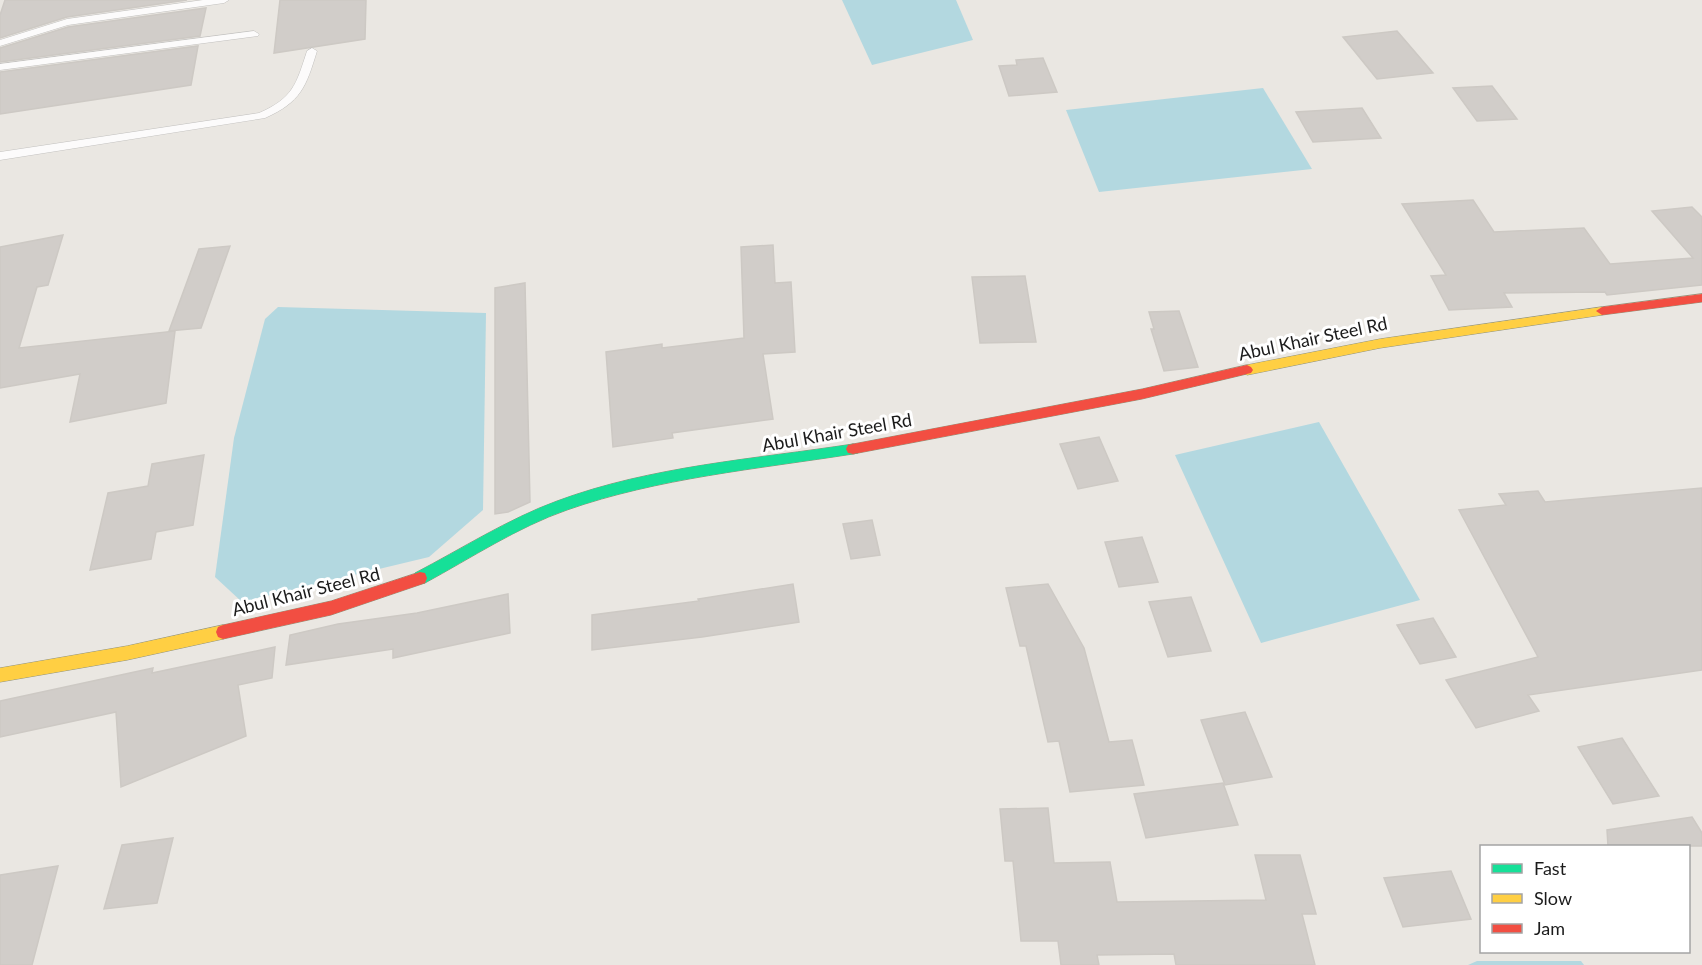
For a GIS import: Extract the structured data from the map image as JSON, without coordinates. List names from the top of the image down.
{
  "streets": {
    "street": ["Abul Khair Steel Rd"]
  },
  "legend": ["Fast", "Slow", "Jam"]
}
